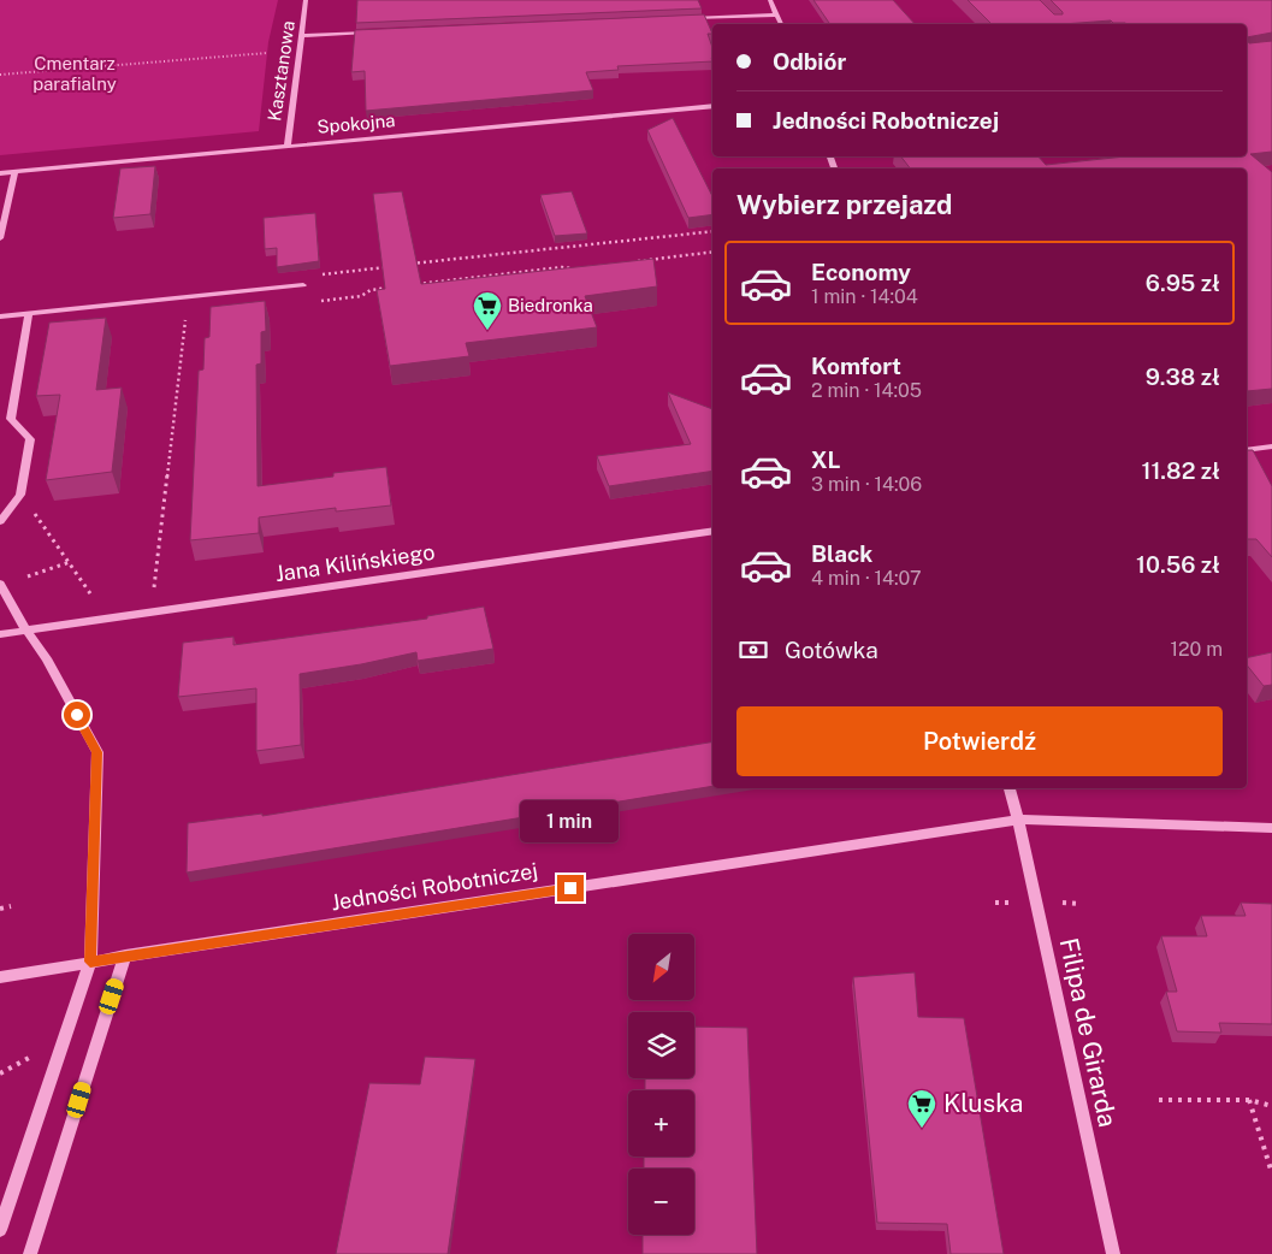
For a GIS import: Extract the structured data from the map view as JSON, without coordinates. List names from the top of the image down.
{
  "streets": {
    "street": [
      "Kasztanowa",
      "Spokojna",
      "Jana Kilińskiego",
      "Jedności Robotniczej",
      "Filipa de Girarda"
    ]
  },
  "crossings": [
    ["Kasztanowa", "Spokojna"],
    ["Jedności Robotniczej", "Filipa de Girarda"]
  ],
  "parks": ["Cmentarz parafialny"],
  "places": {
    "supermarket": ["Biedronka", "Kluska"]
  },
  "north": "bottom left",
  "page": {
    "banner": ["Odbiór", "Jedności Robotniczej"],
    "heading": "Wybierz przejazd",
    "list": [
      {
        "name": "Economy",
        "note": "1 min · 14:04",
        "value": "6.95 zł"
      },
      {
        "name": "Komfort",
        "note": "2 min · 14:05",
        "value": "9.38 zł"
      },
      {
        "name": "XL",
        "note": "3 min · 14:06",
        "value": "11.82 zł"
      },
      {
        "name": "Black",
        "note": "4 min · 14:07",
        "value": "10.56 zł"
      }
    ],
    "pay": ["Gotówka", "120 m"],
    "buttons": "Potwierdź",
    "bubble": "1 min",
    "map_buttons": ["+", "−"]
  }
}
